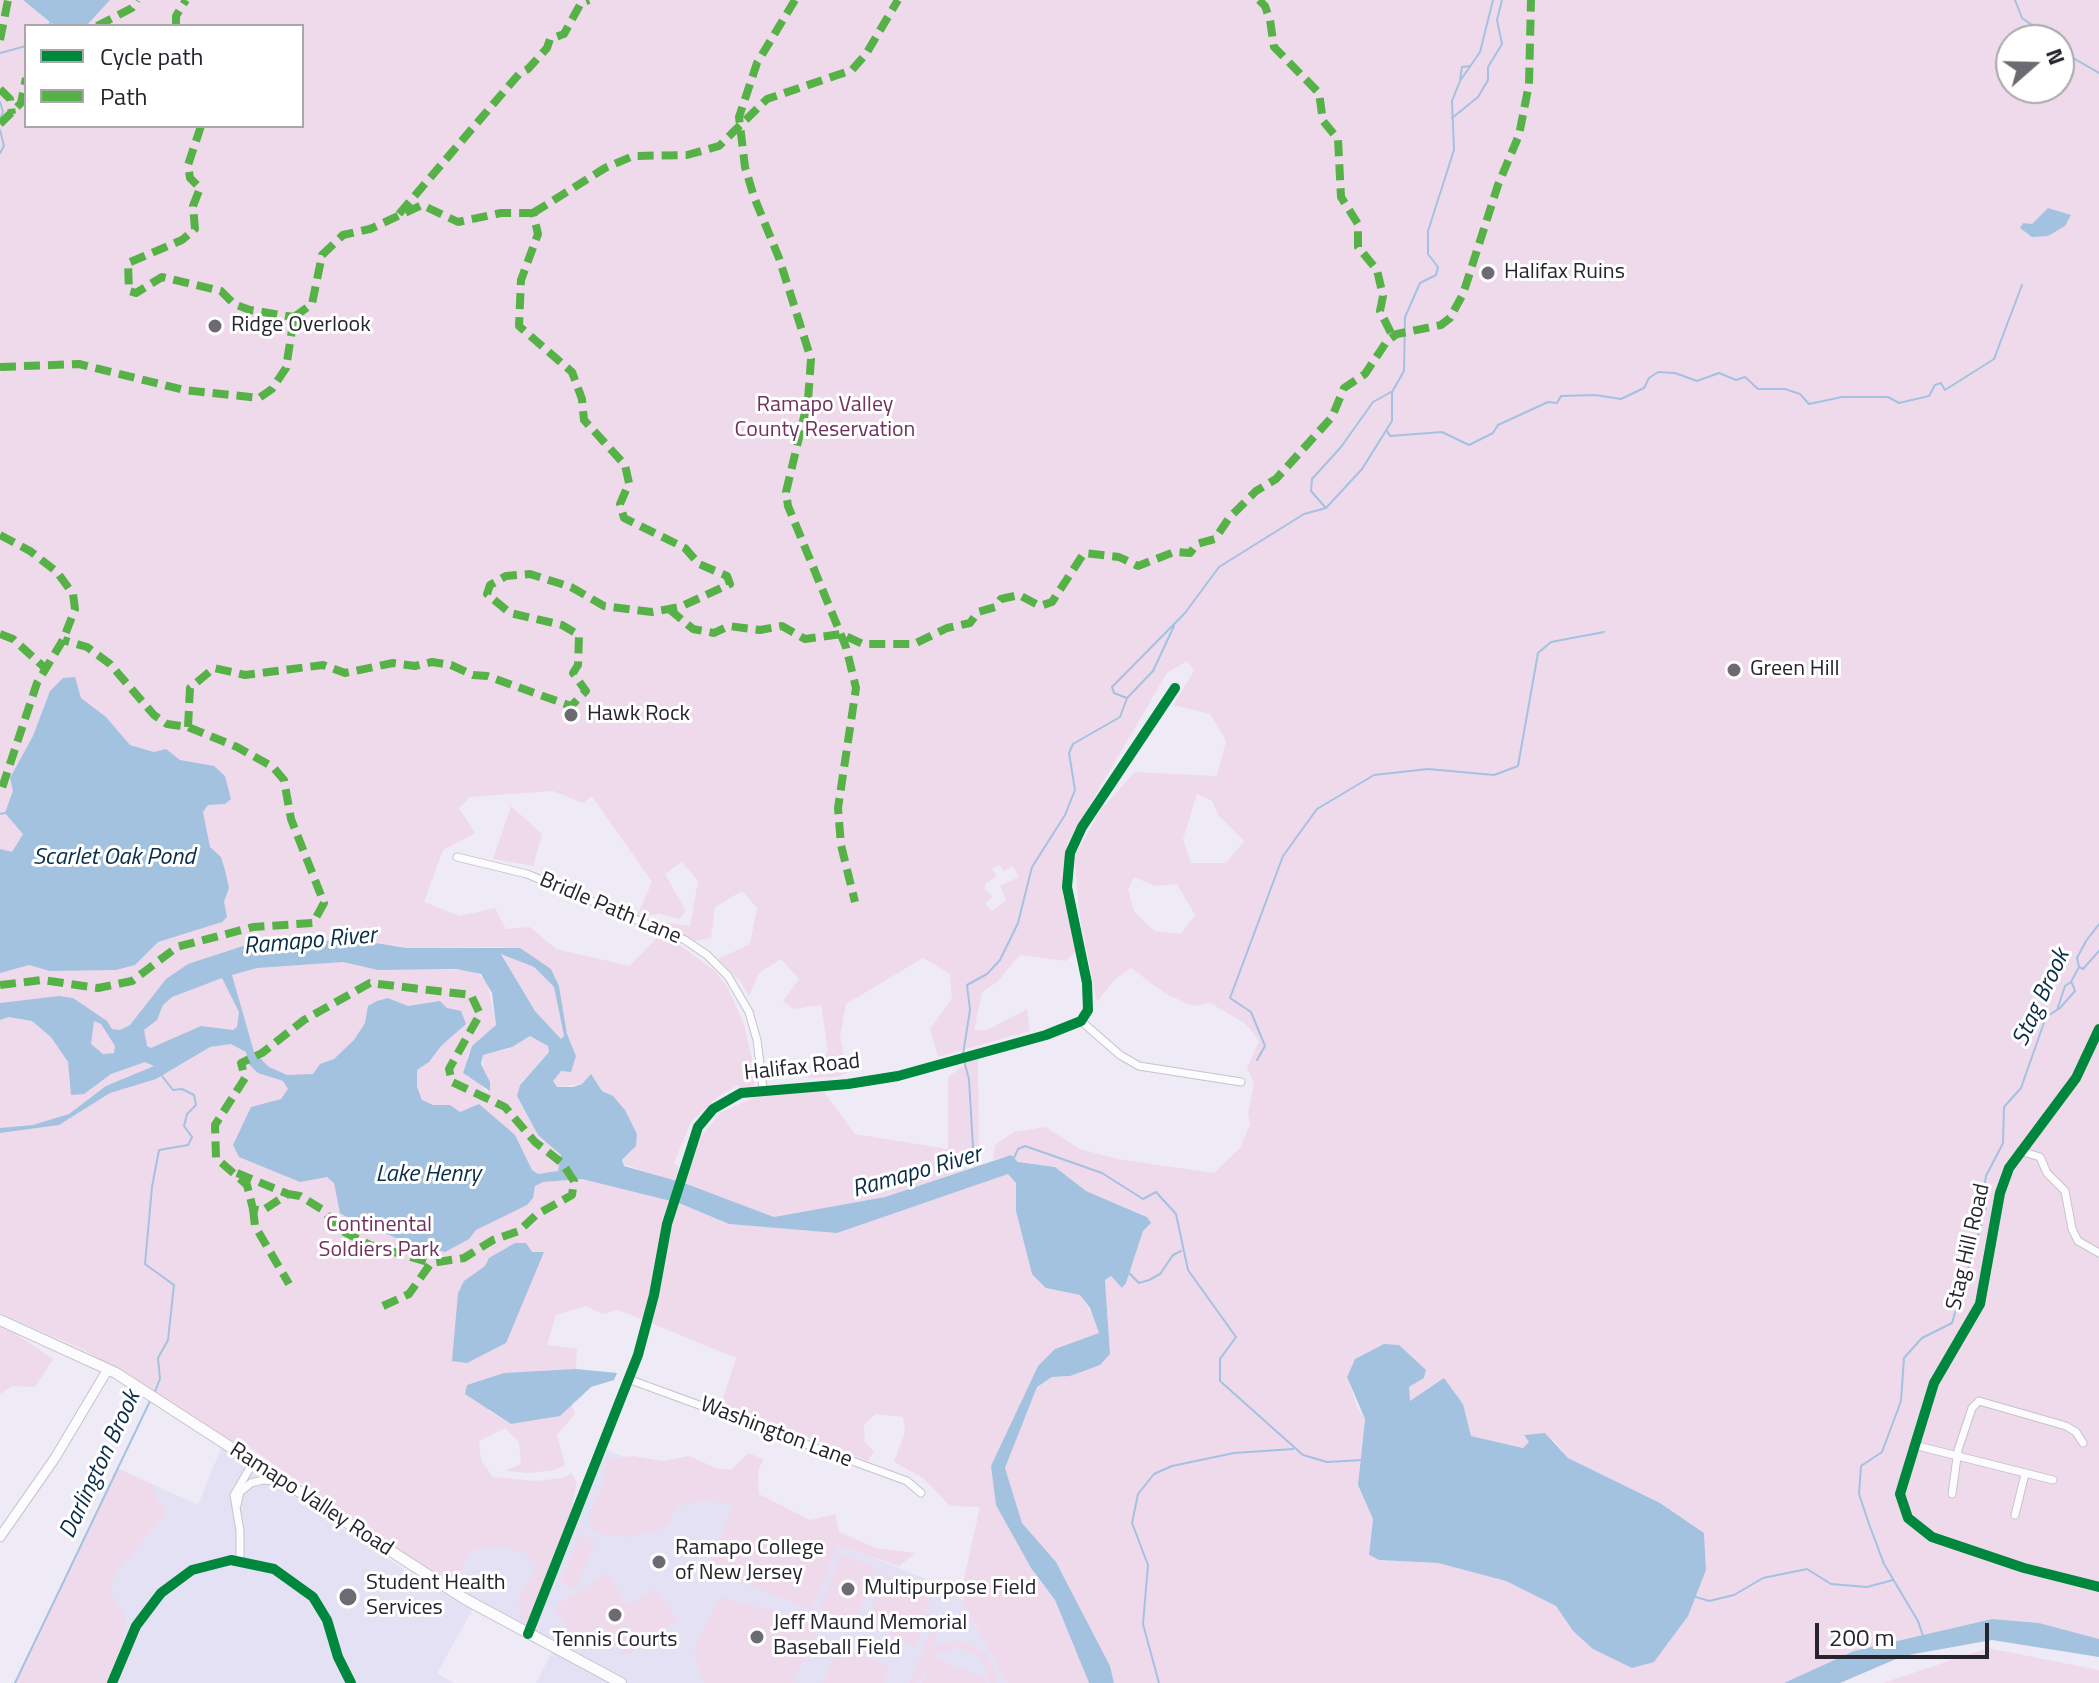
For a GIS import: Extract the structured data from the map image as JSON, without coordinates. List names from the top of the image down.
{
  "streets": {
    "main road": ["Ramapo Valley Road"],
    "street": [
      "Bridle Path Lane",
      "Halifax Road",
      "Stag Hill Road",
      "Washington Lane"
    ]
  },
  "crossings": [
    ["Bridle Path Lane", "Halifax Road"],
    ["Halifax Road", "Washington Lane"],
    ["Halifax Road", "Ramapo Valley Road"]
  ],
  "water": [
    "Scarlet Oak Pond",
    "Ramapo River",
    "Stag Brook",
    "Lake Henry",
    "Darlington Brook"
  ],
  "parks": ["Ramapo Valley County Reservation", "Continental Soldiers Park"],
  "places": [
    "Halifax Ruins",
    "Ridge Overlook",
    "Green Hill",
    "Hawk Rock",
    "Ramapo College of New Jersey",
    "Multipurpose Field",
    "Student Health Services",
    "Tennis Courts",
    "Jeff Maund Memorial Baseball Field"
  ],
  "legend": ["Cycle path", "Path"],
  "scale_bar": "200 m",
  "north": "right"
}
